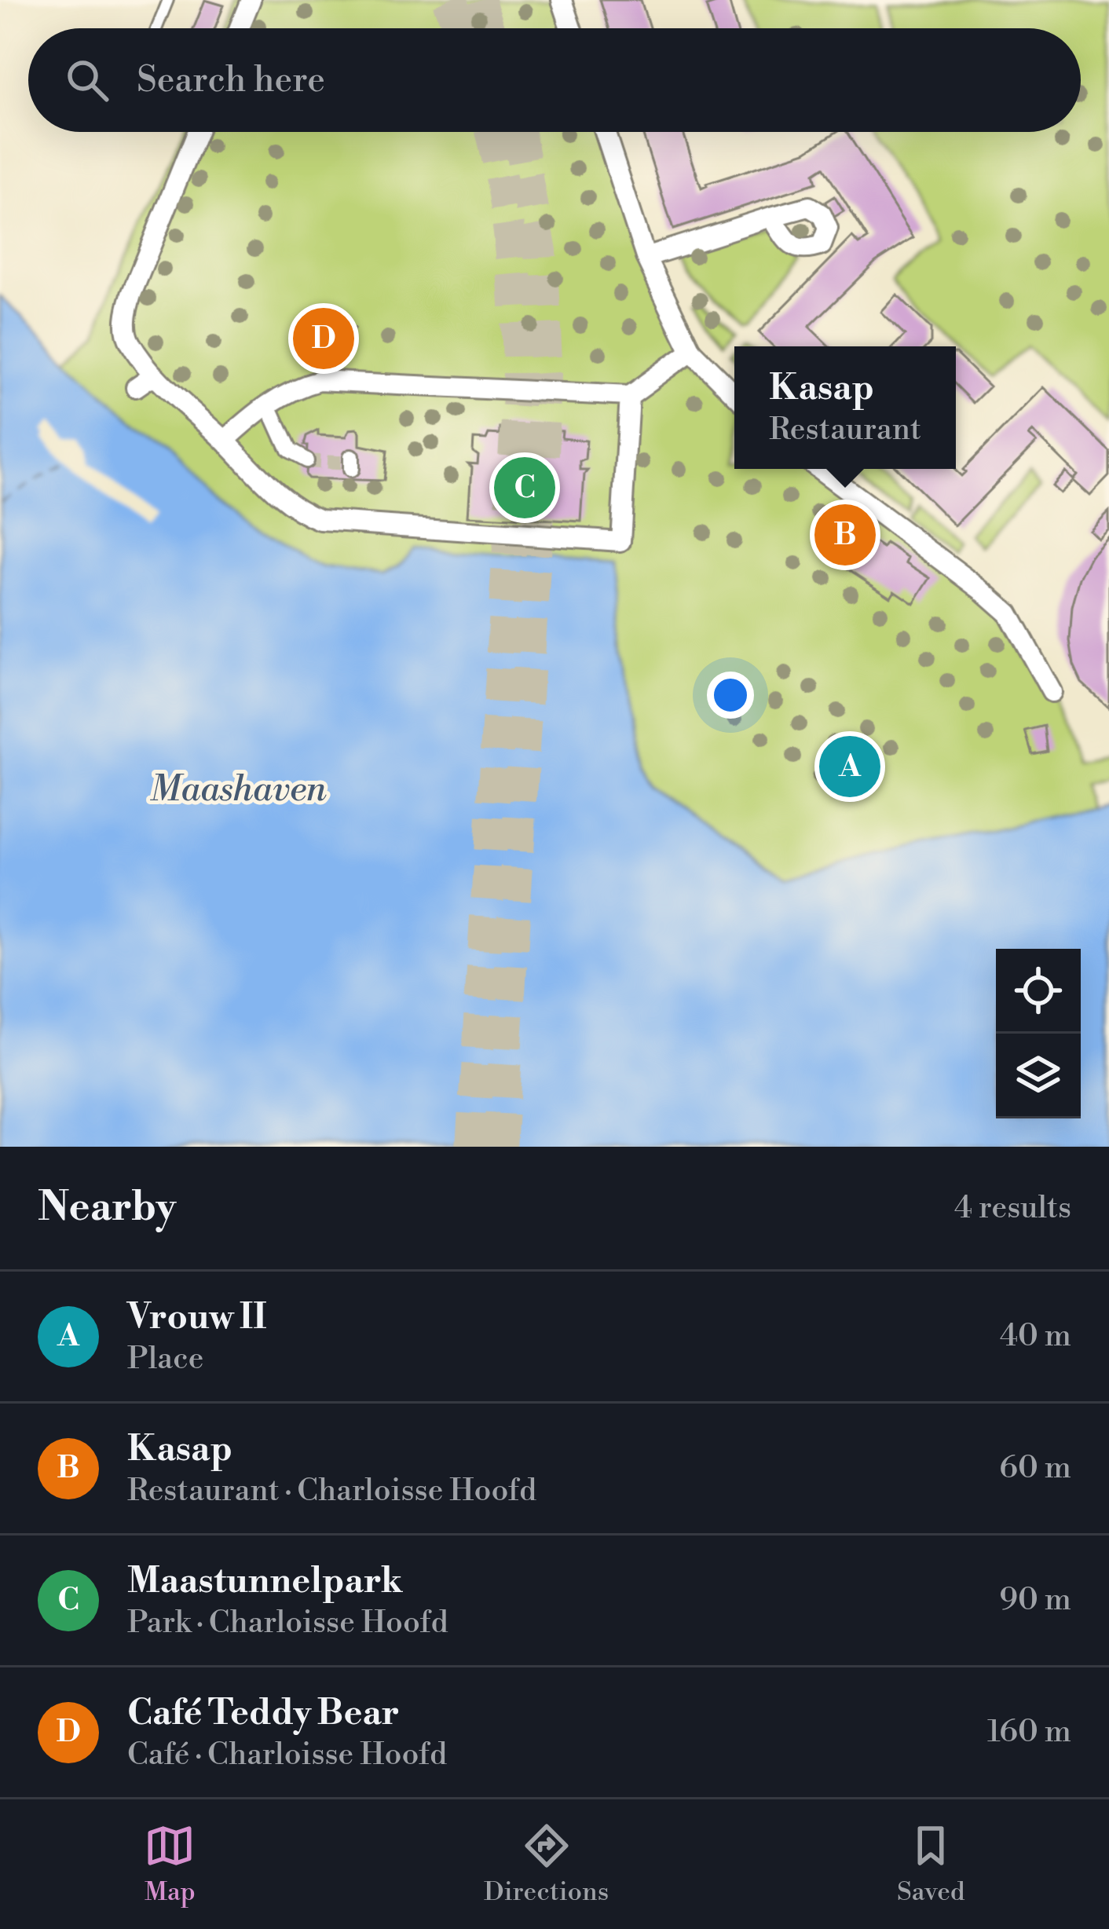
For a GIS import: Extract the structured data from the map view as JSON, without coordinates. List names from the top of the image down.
{
  "water": ["Maashaven"],
  "page": {
    "search": "Search here",
    "pins": [
      "D",
      "C",
      "B",
      "A"
    ],
    "popup": ["Kasap", "Restaurant"],
    "heading": ["Nearby", "4 results"],
    "list": [
      {
        "mark": "A",
        "name": "Vrouw II",
        "note": "Place",
        "value": "40 m"
      },
      {
        "mark": "B",
        "name": "Kasap",
        "note": "Restaurant · Charloisse Hoofd",
        "value": "60 m"
      },
      {
        "mark": "C",
        "name": "Maastunnelpark",
        "note": "Park · Charloisse Hoofd",
        "value": "90 m"
      },
      {
        "mark": "D",
        "name": "Café Teddy Bear",
        "note": "Café · Charloisse Hoofd",
        "value": "160 m"
      }
    ],
    "nav": ["Map", "Directions", "Saved"]
  }
}
